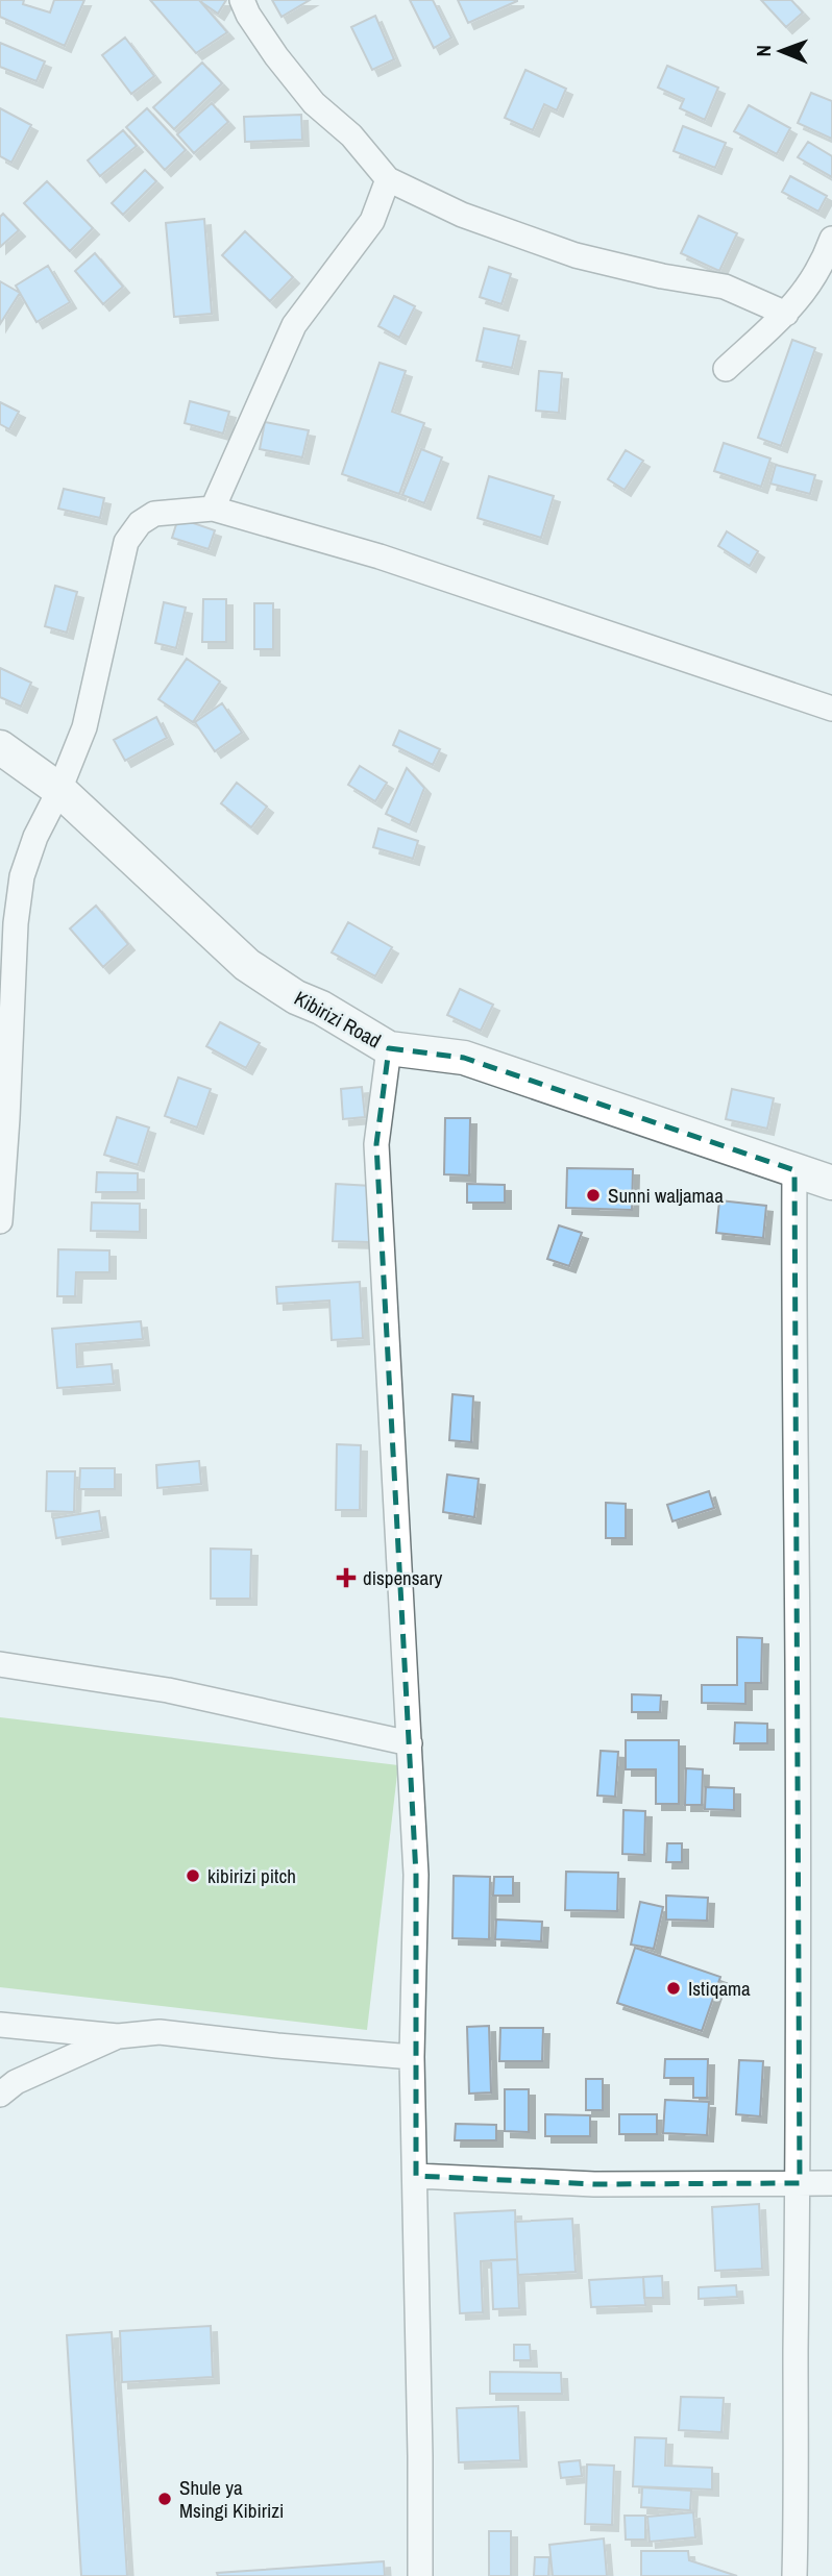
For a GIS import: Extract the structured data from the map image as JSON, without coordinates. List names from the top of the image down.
{
  "streets": {
    "street": ["Kibirizi Road"]
  },
  "places": {
    "other": [
      "Sunni waljamaa",
      "kibirizi pitch",
      "Istiqama",
      "Shule ya Msingi Kibirizi"
    ],
    "health": ["dispensary"]
  },
  "north": "left"
}
